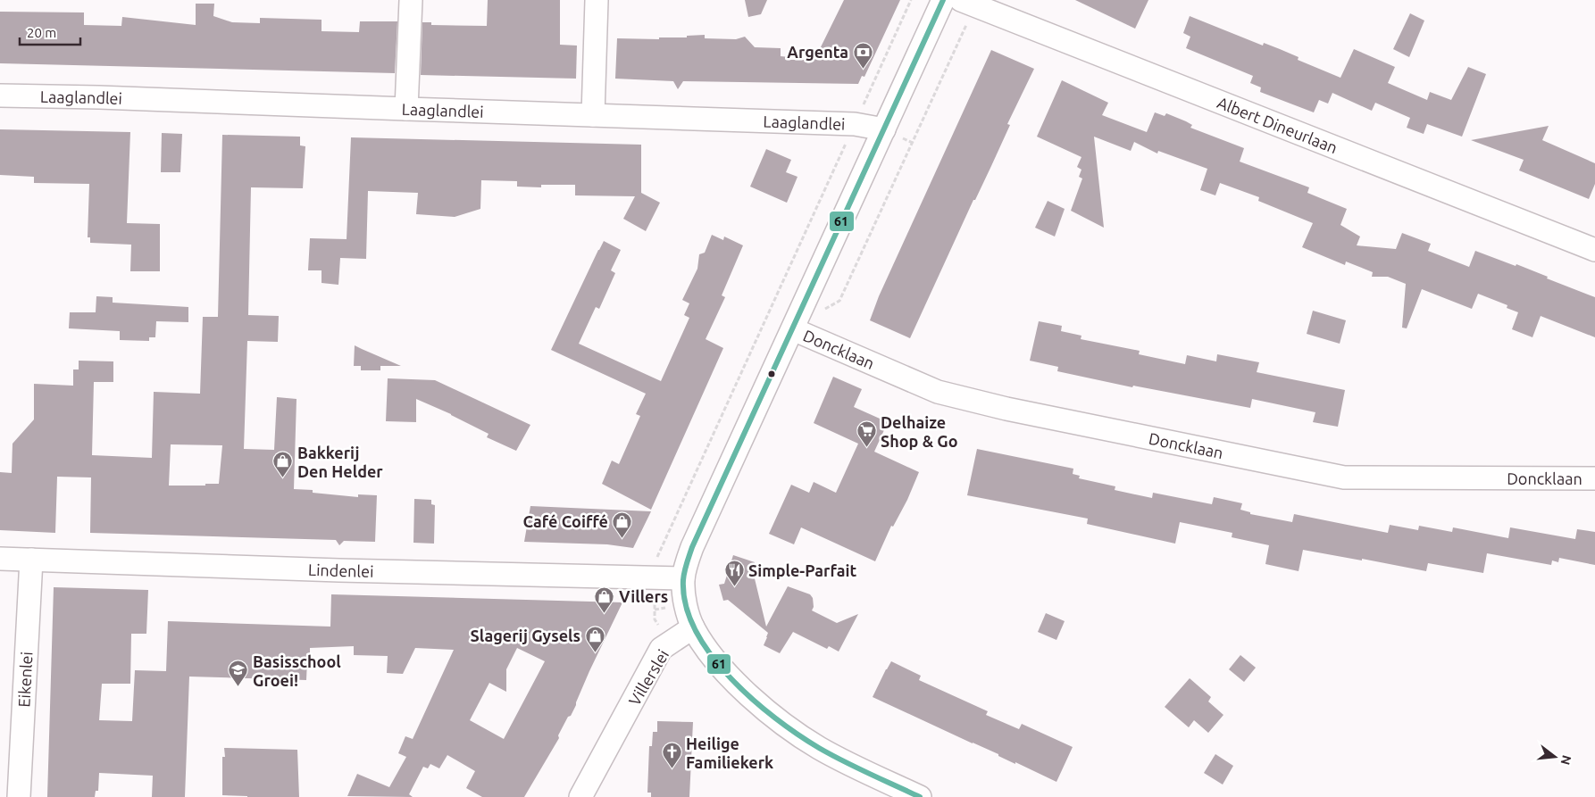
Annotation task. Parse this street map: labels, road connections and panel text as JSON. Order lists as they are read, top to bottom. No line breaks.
{"streets":{"street":["Laaglandlei","Albert Dineurlaan","Doncklaan","Lindenlei","Villerslei","Eikenlei"]},"crossings":[["Lindenlei","Eikenlei"]],"places":{"bank":["Argenta"],"supermarket":["Delhaize Shop & Go"],"shop":["Bakkerij Den Helder","Café Coiffé","Villers","Slagerij Gysels"],"restaurant":["Simple-Parfait"],"school or university":["Basisschool Groei!"],"church":["Heilige Familiekerk"]},"lines":["transit line 61"],"scale_bar":"20 m","north":"right"}
